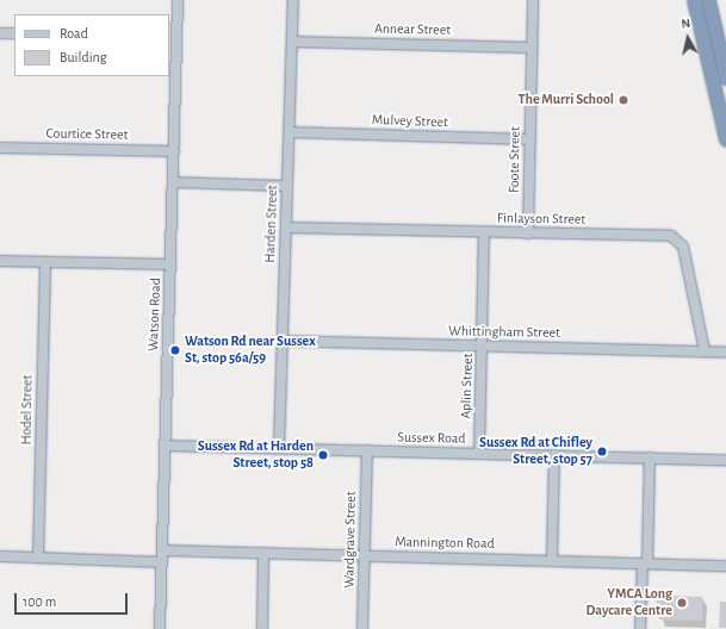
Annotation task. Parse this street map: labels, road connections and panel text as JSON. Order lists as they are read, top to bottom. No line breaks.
{"streets":{"street":["Annear Street","Mulvey Street","Courtice Street","Foote Street","Finlayson Street","Harden Street","Watson Road","Whittingham Street","Aplin Street","Hodel Street","Sussex Road","Wardgrave Street","Mannington Road"]},"crossings":[["Annear Street","Foote Street"],["Annear Street","Harden Street"],["Mulvey Street","Foote Street"],["Mulvey Street","Harden Street"],["Courtice Street","Watson Road"],["Foote Street","Finlayson Street"],["Finlayson Street","Harden Street"],["Finlayson Street","Whittingham Street"],["Finlayson Street","Aplin Street"],["Harden Street","Whittingham Street"],["Harden Street","Sussex Road"],["Watson Road","Sussex Road"],["Watson Road","Mannington Road"],["Whittingham Street","Aplin Street"],["Aplin Street","Sussex Road"],["Sussex Road","Wardgrave Street"],["Wardgrave Street","Mannington Road"]],"places":["The Murri School","Watson Rd near Sussex St, stop 56a/59","Sussex Rd at Chifley Street, stop 57","Sussex Rd at Harden Street, stop 58","YMCA Long Daycare Centre"],"legend":["Road","Building"],"scale_bar":"100 m","north":"top"}
